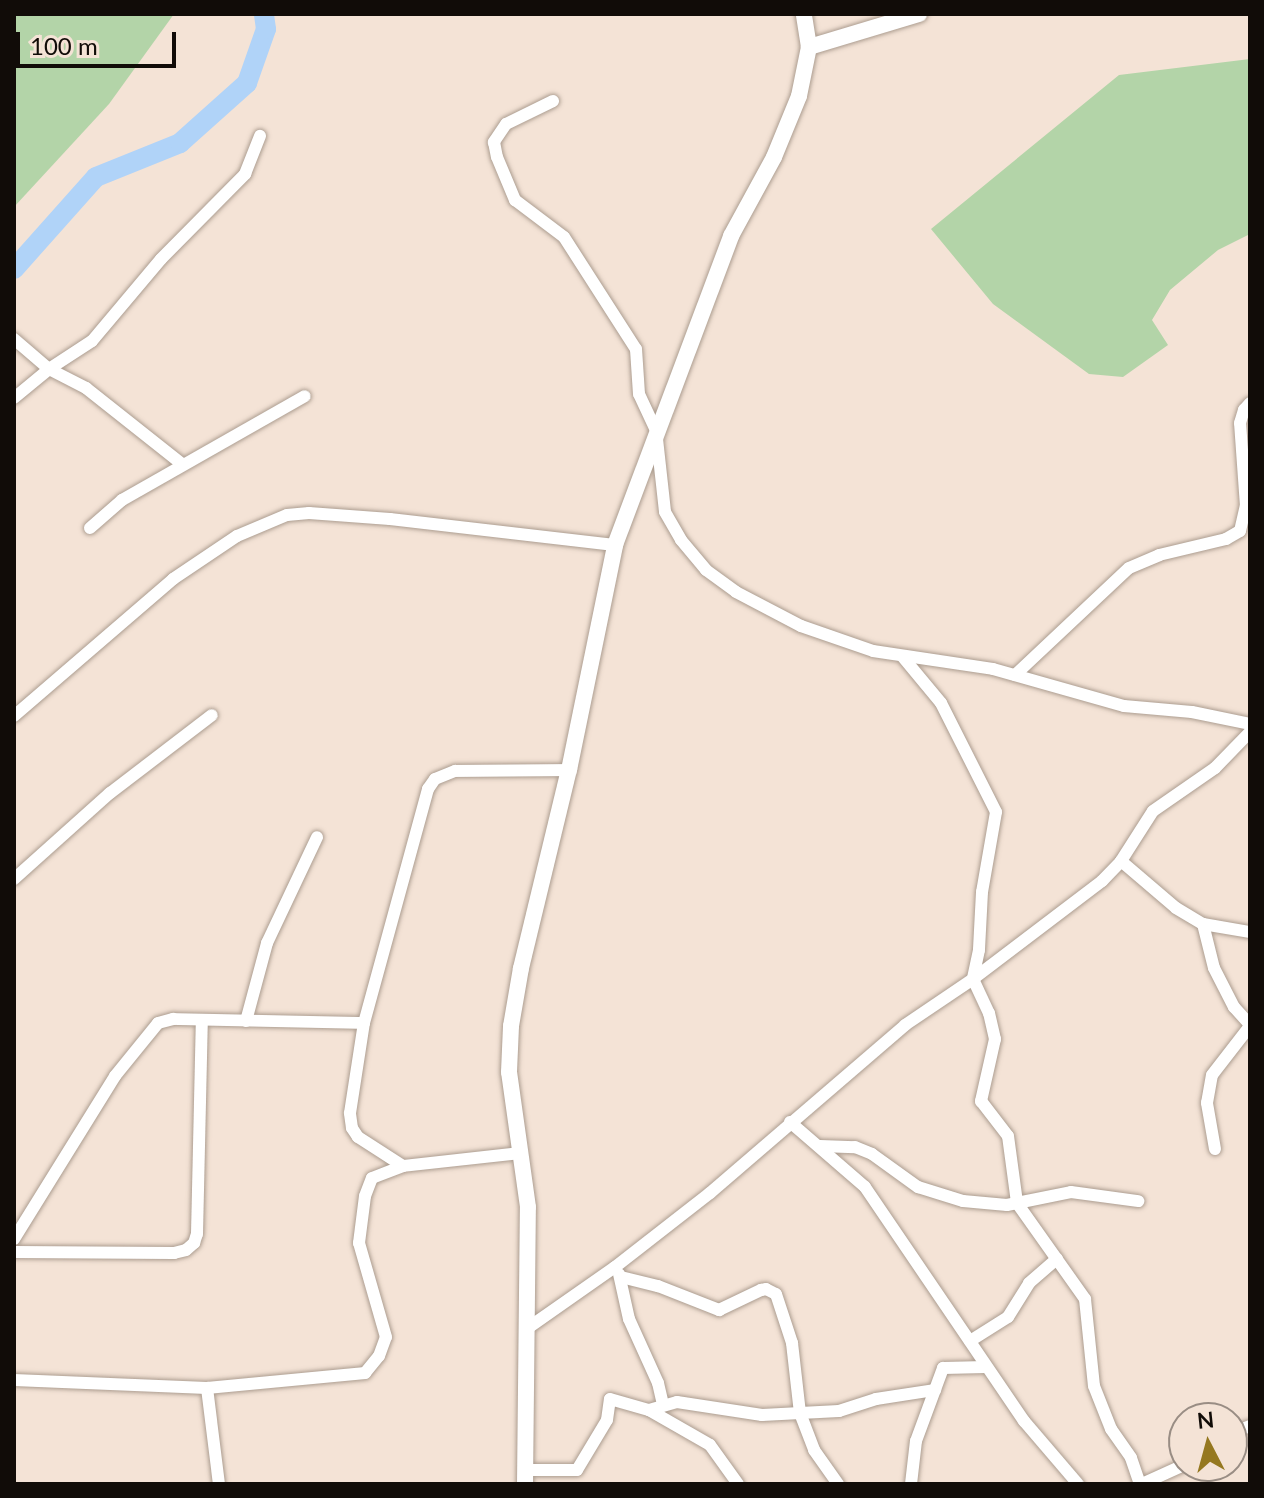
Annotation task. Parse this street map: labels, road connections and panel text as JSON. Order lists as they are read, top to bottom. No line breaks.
{"scale_bar":"100 m","north":"top"}
